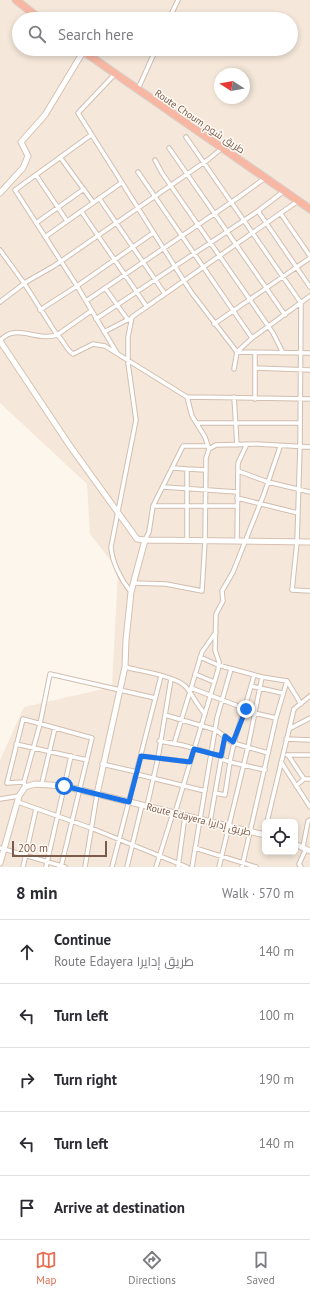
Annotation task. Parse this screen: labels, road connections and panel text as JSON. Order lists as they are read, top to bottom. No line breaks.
{"streets":{"highway":["Route Choum طريق شوم"],"street":["Route Edayera طريق إدايرا"]},"scale_bar":"200 m","north":"left","page":{"search":"Search here","scale":"200 m","heading":["8 min","Walk · 570 m"],"list":[["Continue","Route Edayera طريق إدايرا","140 m"],["Turn left","100 m"],["Turn right","190 m"],["Turn left","140 m"],"Arrive at destination"],"nav":["Map","Directions","Saved"]}}
